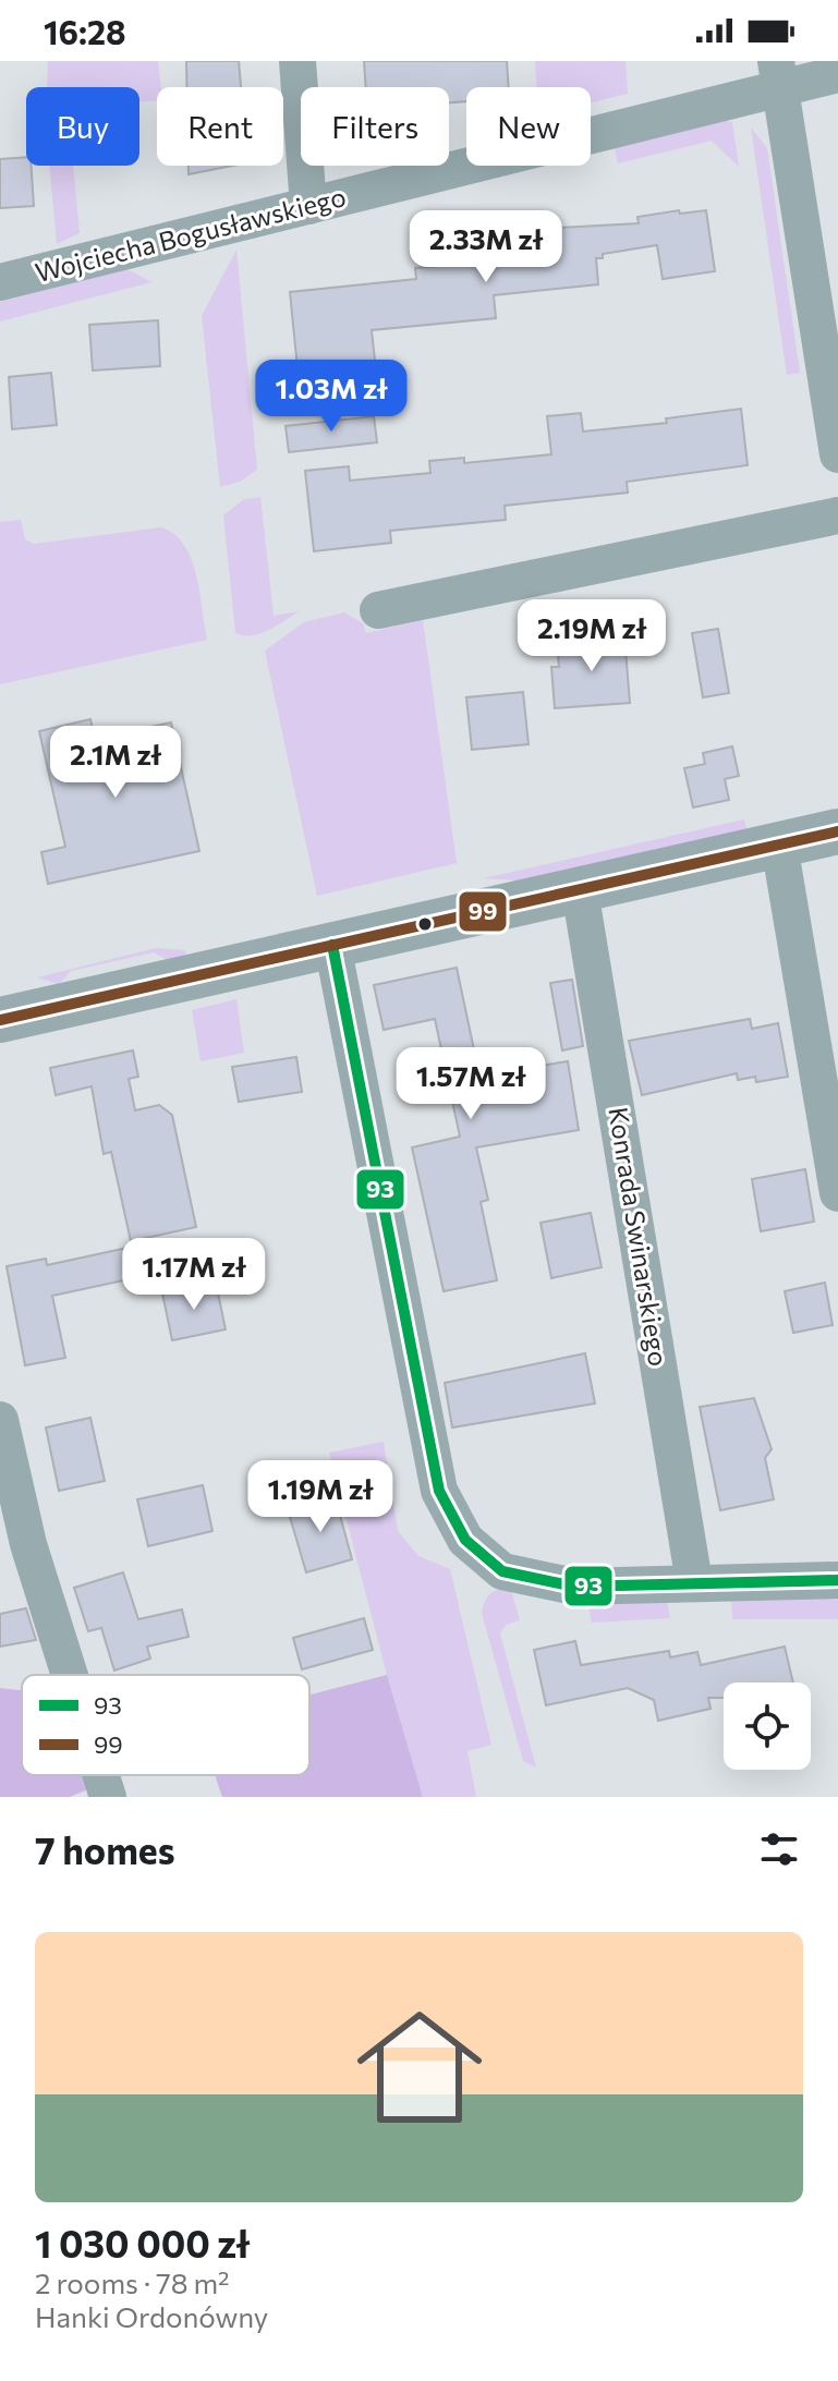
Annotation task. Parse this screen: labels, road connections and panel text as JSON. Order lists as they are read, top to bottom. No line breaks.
{"streets":{"street":["Wojciecha Bogusławskiego","Konrada Swinarskiego"]},"lines":["transit line 99","transit line 93"],"legend":["93","99"],"page":{"status":"16:28","chip":["Buy","Rent","Filters","New"],"price":["2.33M zł","1.03M zł","2.19M zł","2.1M zł","1.57M zł","1.17M zł","1.19M zł"],"heading":"7 homes","list":[{"name":"1 030 000 zł","note":"2 rooms · 78 m² · Hanki Ordonówny"}]}}
